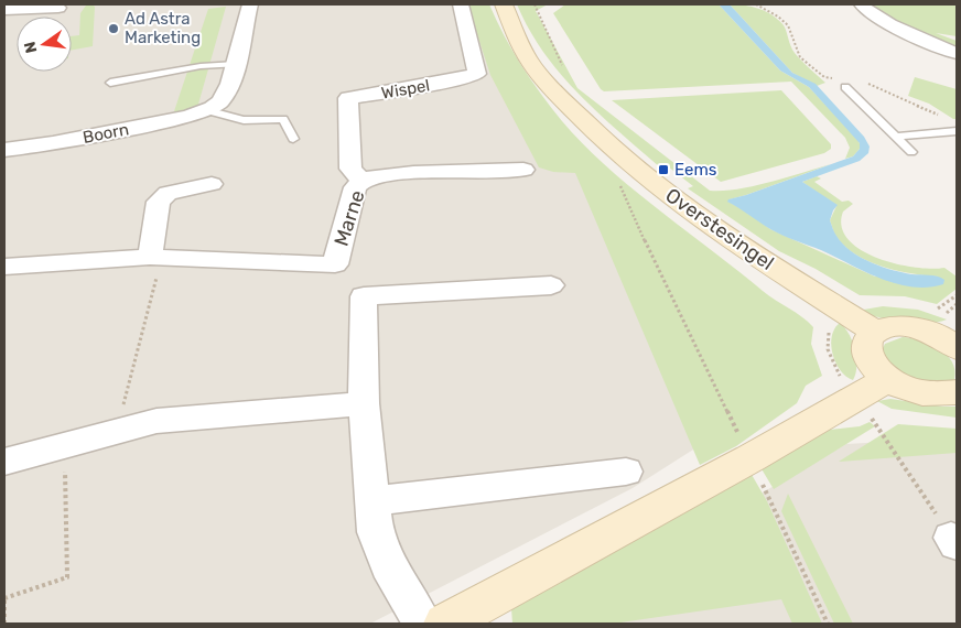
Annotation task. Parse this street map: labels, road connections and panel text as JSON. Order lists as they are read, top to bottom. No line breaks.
{"streets":{"street":["Wispel","Boorn","Marne","Overstesingel"]},"crossings":[["Wispel","Marne"]],"places":{"other":["Ad Astra Marketing"],"transit":["Eems"]},"north":"left"}
